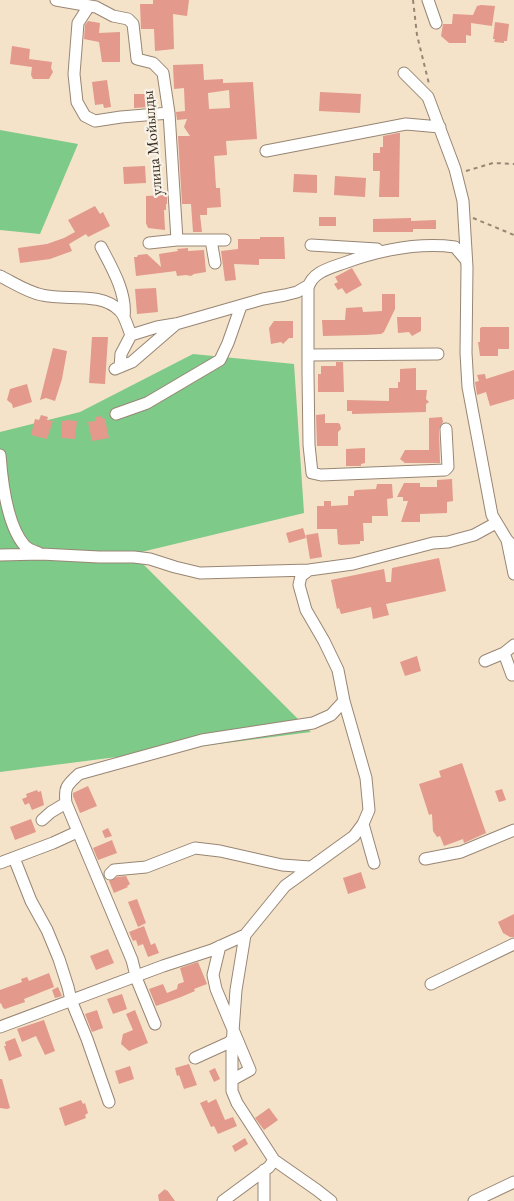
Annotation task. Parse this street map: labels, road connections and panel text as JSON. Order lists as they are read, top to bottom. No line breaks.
{"streets":{"street":["улица Мойылды"]}}
